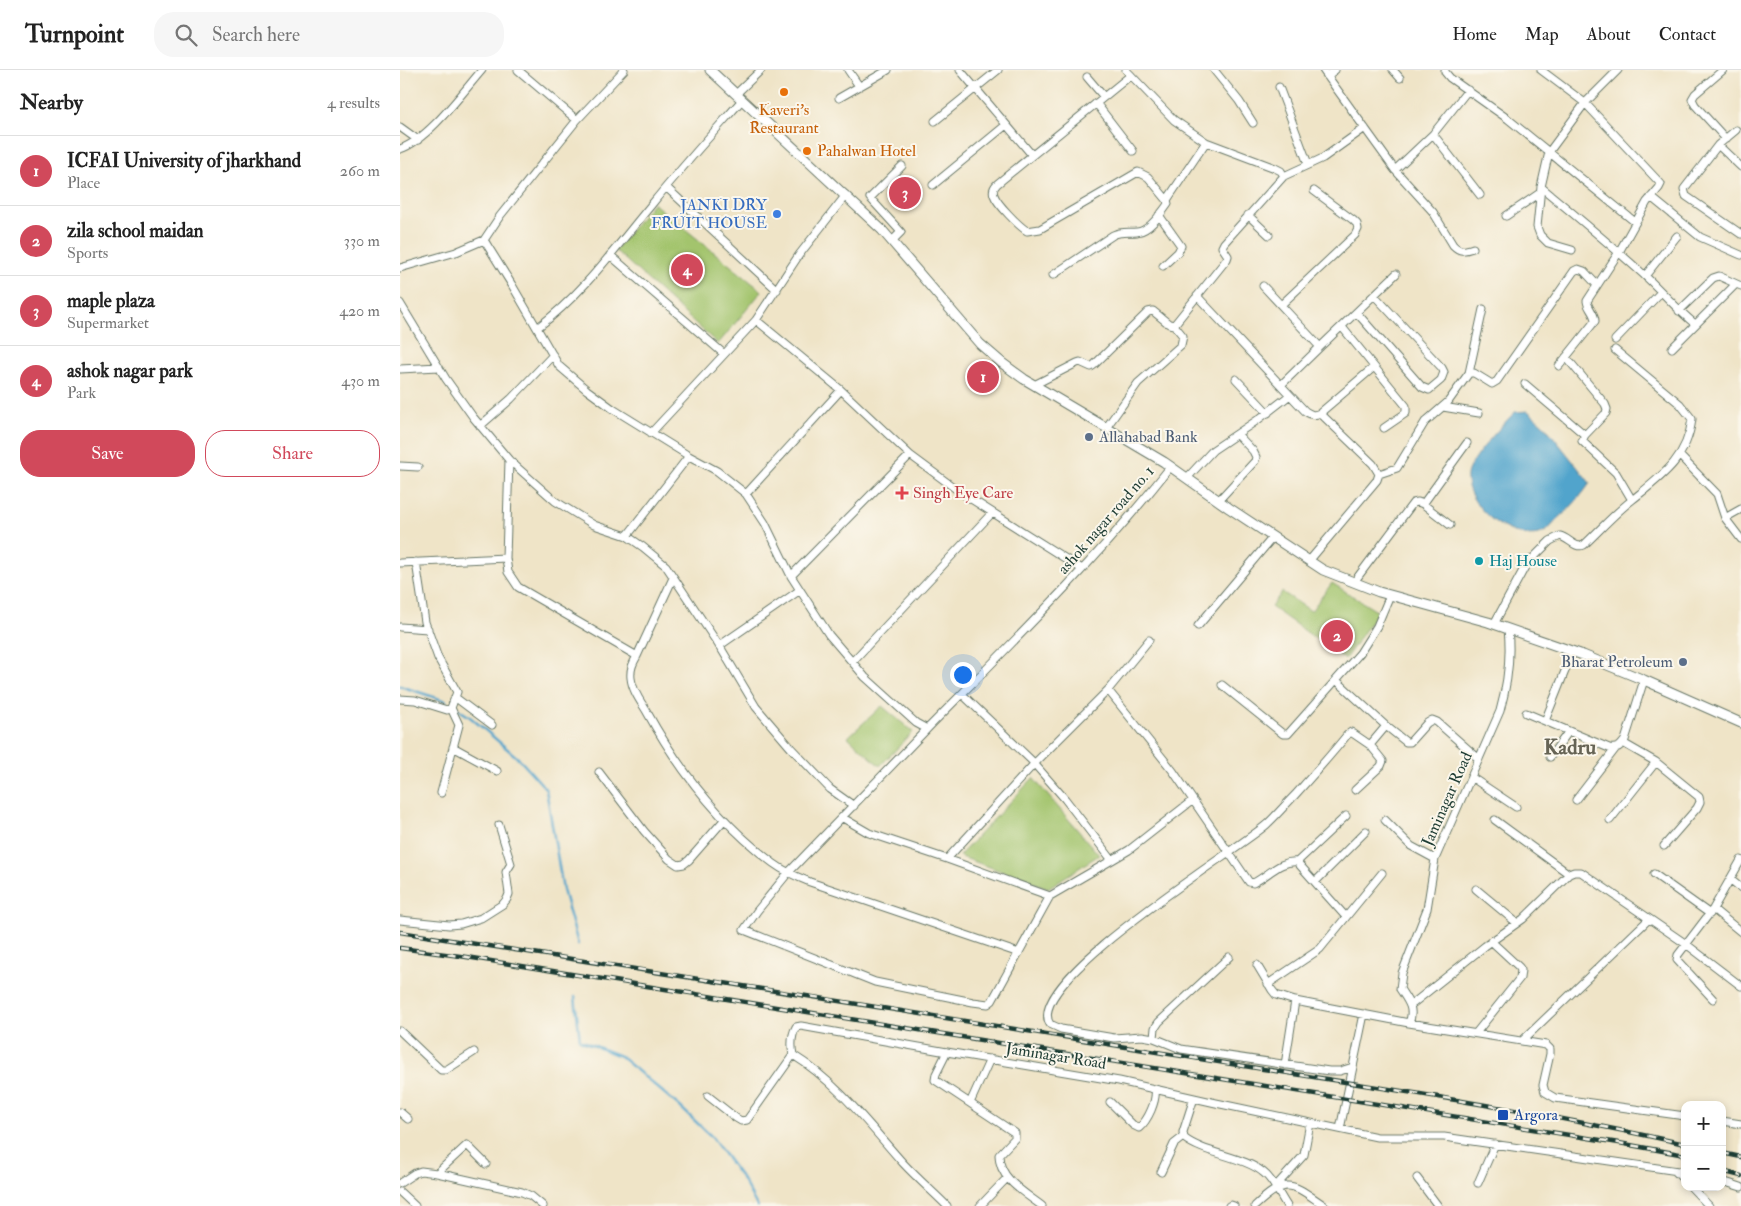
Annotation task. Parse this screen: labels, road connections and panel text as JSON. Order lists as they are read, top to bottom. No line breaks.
{"streets":{"street":["ashok nagar road no. 1","Jaminagar Road"]},"districts":["Kadru"],"places":{"other":["Kaveri's Restaurant","Pahalwan Hotel","JANKI DRY FRUIT HOUSE","Allahabad Bank","Haj House","Bharat Petroleum"],"health":["Singh Eye Care"],"transit":["Argora"]},"page":{"header":"Turnpoint","search":"Search here","nav":["Home","Map","About","Contact"],"heading":["Nearby","4 results"],"list":[{"mark":"1","name":"ICFAI University of jharkhand","note":"Place","value":"260 m"},{"mark":"2","name":"zila school maidan","note":"Sports","value":"330 m"},{"mark":"3","name":"maple plaza","note":"Supermarket","value":"420 m"},{"mark":"4","name":"ashok nagar park","note":"Park","value":"430 m"}],"pins":["3","4","1","2"],"buttons":["Save","Share"],"map_buttons":["+","−"]}}
